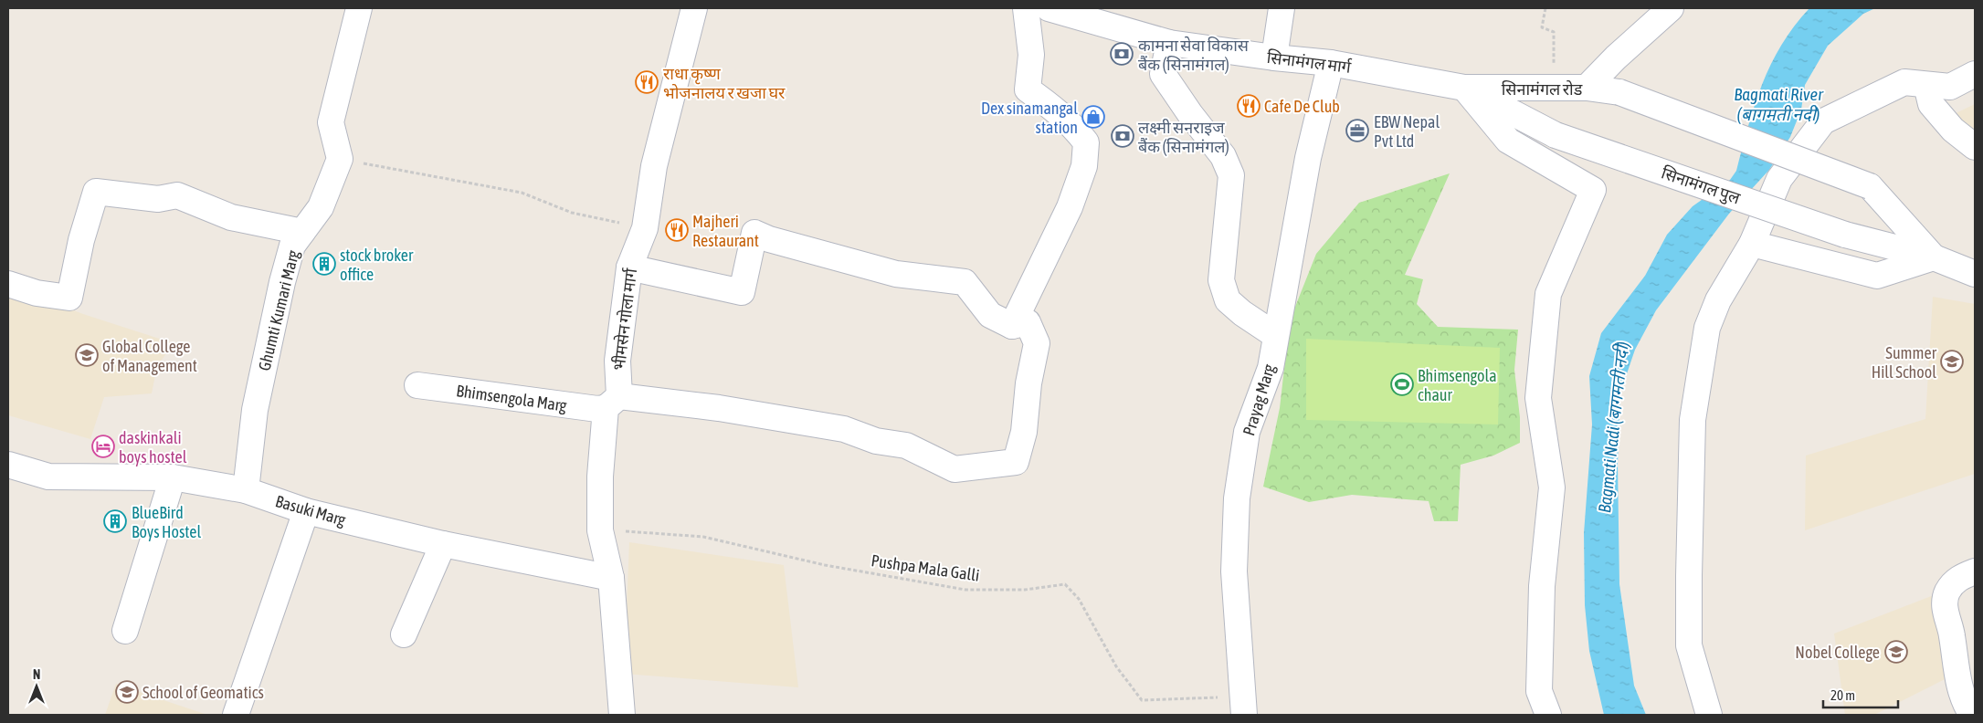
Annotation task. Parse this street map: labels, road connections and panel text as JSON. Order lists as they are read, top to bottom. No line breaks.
{"streets":{"street":["सिनामंगल मार्ग","सिनामंगल रोड","सिनामंगल पुल","Ghumti Kumari Marg","भीमसेन गोला मार्ग","Bhimsengola Marg","Prayag Marg","Basuki Marg"],"path":["Pushpa Mala Galli"]},"crossings":[["सिनामंगल मार्ग","सिनामंगल रोड"],["सिनामंगल मार्ग","सिनामंगल पुल"],["सिनामंगल मार्ग","Prayag Marg"],["सिनामंगल रोड","सिनामंगल पुल"],["Ghumti Kumari Marg","Basuki Marg"],["भीमसेन गोला मार्ग","Bhimsengola Marg"],["भीमसेन गोला मार्ग","Basuki Marg"],["भीमसेन गोला मार्ग","Pushpa Mala Galli"],["Prayag Marg","Pushpa Mala Galli"]],"water":["Bagmati River (बागमती नदी)","Bagmati Nadi (बागमती नदी)"],"places":{"bank":["कामना सेवा विकास बैंक (सिनामंगल)","लक्ष्मी सनराइज बैंक (सिनामंगल)"],"restaurant":["राधा कृष्ण भोजनालय र खजा घर","Cafe De Club","Majheri Restaurant"],"shop":["Dex sinamangal station"],"office":["EBW Nepal Pvt Ltd"],"building":["stock broker office","BlueBird Boys Hostel"],"school or university":["Global College of Management","Summer Hill School","Nobel College","School of Geomatics"],"sports":["Bhimsengola chaur"],"hotel":["daskinkali boys hostel"]},"scale_bar":"20 m","north":"top"}
